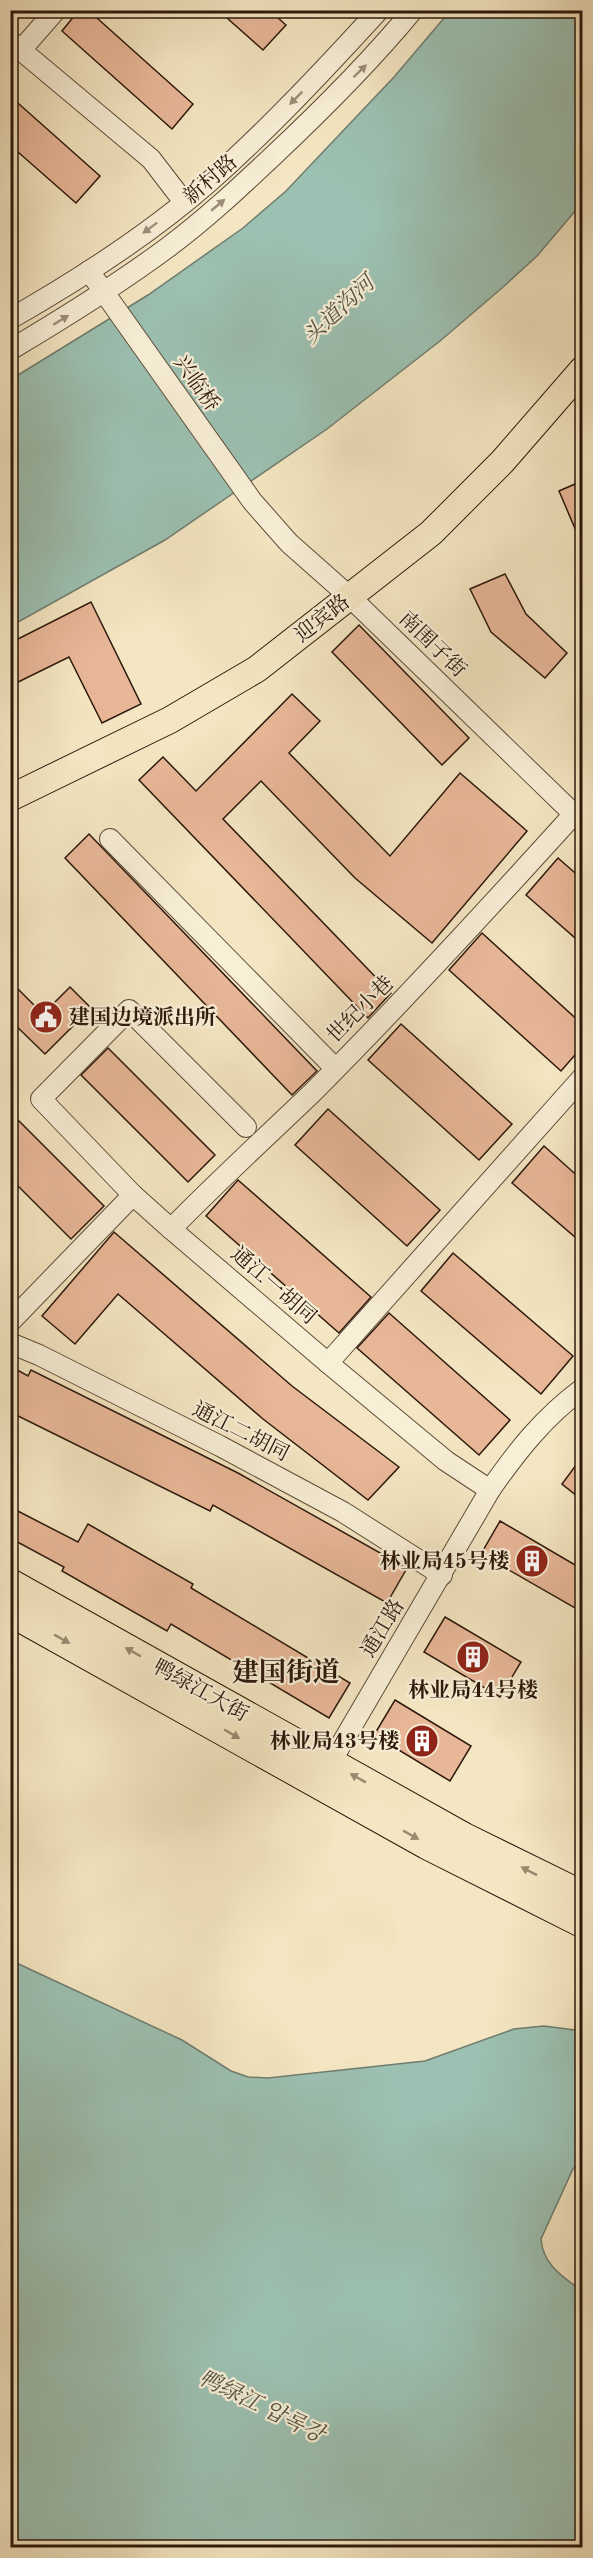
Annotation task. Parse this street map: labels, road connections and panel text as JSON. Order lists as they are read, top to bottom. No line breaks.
{"streets":{"highway":["鸭绿江大街"],"main road":["迎宾路"],"street":["新村路","兴临桥","南围子街","世纪小巷","通江一胡同","通江二胡同","通江路"]},"crossings":[["新村路","兴临桥"],["兴临桥","南围子街"],["迎宾路","南围子街"],["南围子街","世纪小巷"],["世纪小巷","通江一胡同"],["通江一胡同","通江路"],["通江二胡同","通江路"],["通江路","鸭绿江大街"]],"districts":["建国街道"],"water":["头道沟河","鸭绿江 압록강"],"places":{"public building":["建国边境派出所"],"building":["林业局45号楼","林业局44号楼","林业局43号楼"]}}
